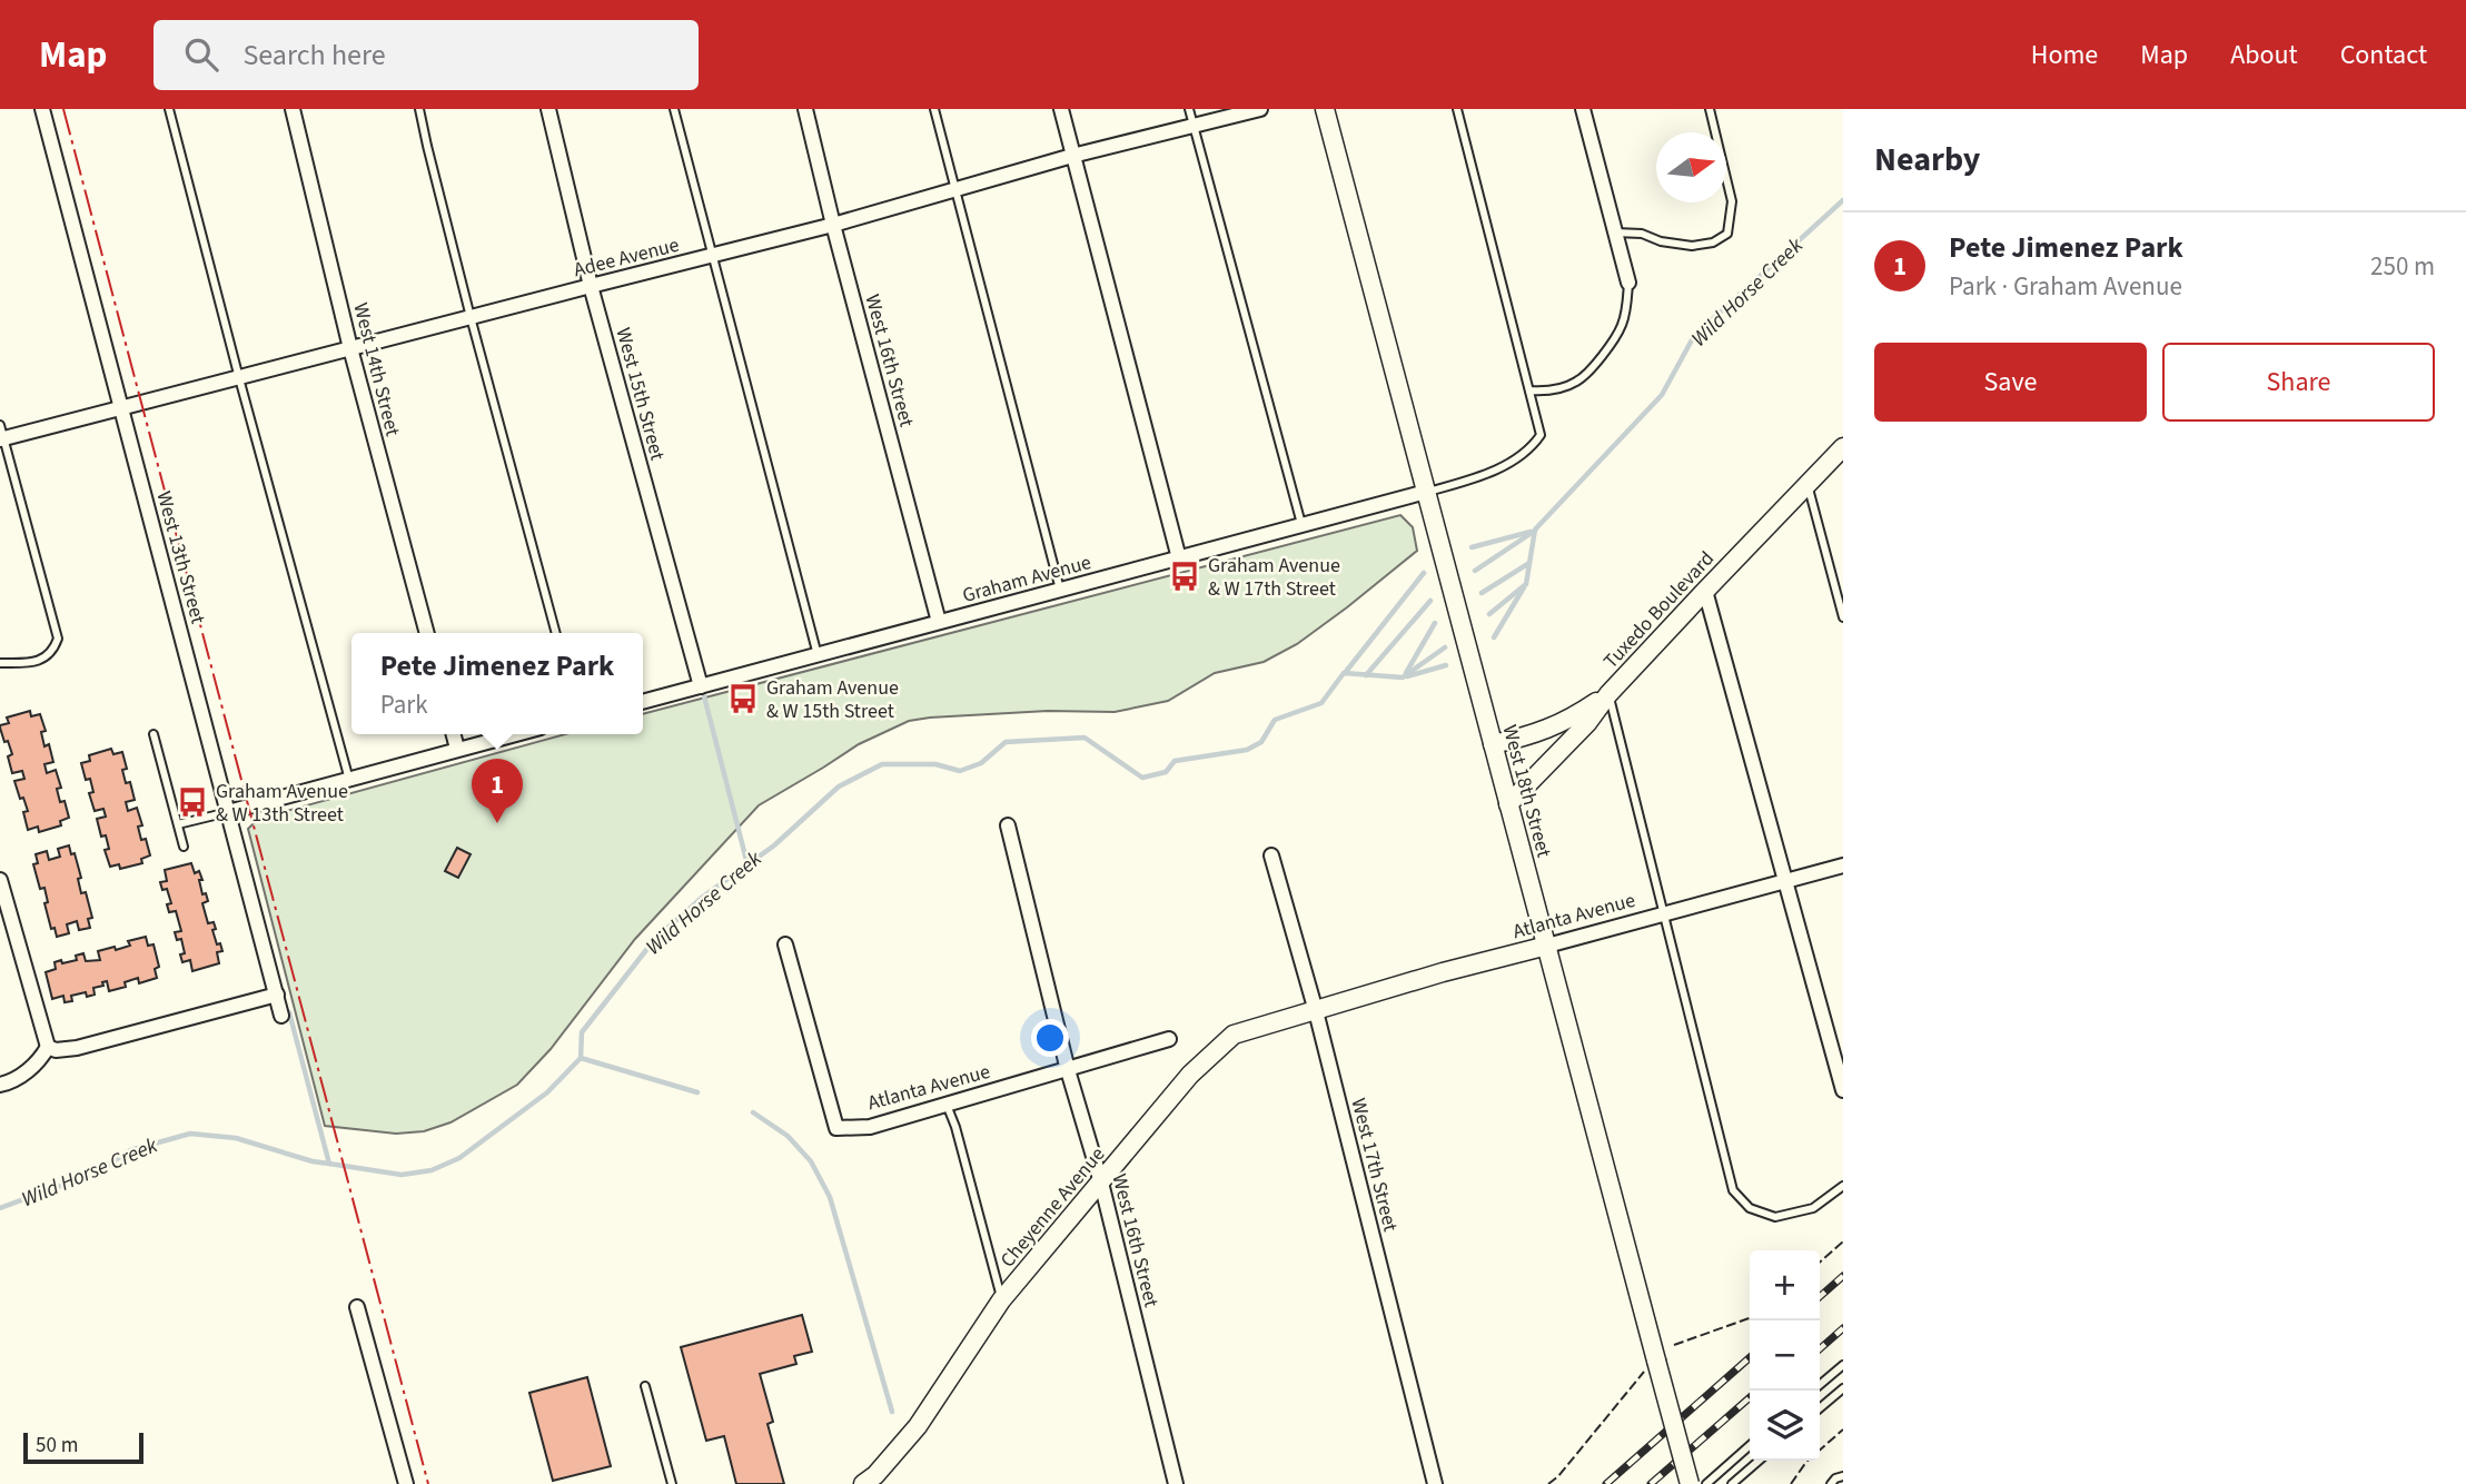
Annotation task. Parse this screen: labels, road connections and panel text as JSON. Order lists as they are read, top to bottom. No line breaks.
{"streets":{"street":["Adee Avenue","West 16th Street","West 14th Street","West 15th Street","West 13th Street","Graham Avenue","Tuxedo Boulevard","West 18th Street","Atlanta Avenue","West 17th Street","Cheyenne Avenue"]},"crossings":[["Adee Avenue","West 16th Street"],["Adee Avenue","West 14th Street"],["Adee Avenue","West 15th Street"],["Adee Avenue","West 13th Street"],["West 16th Street","Graham Avenue"],["West 16th Street","Atlanta Avenue"],["West 16th Street","Cheyenne Avenue"],["West 15th Street","Graham Avenue"],["Graham Avenue","West 18th Street"],["Tuxedo Boulevard","West 18th Street"],["West 18th Street","Atlanta Avenue"],["Atlanta Avenue","West 17th Street"],["Atlanta Avenue","Cheyenne Avenue"],["West 17th Street","Cheyenne Avenue"]],"water":["Wild Horse Creek"],"places":{"bus stop":["Graham Avenue & W 17th Street","Graham Avenue & W 15th Street","Graham Avenue & W 13th Street"]},"scale_bar":"50 m","north":"right","page":{"header":"Map","search":"Search here","nav":["Home","Map","About","Contact"],"heading":"Nearby","list":[{"mark":"1","name":"Pete Jimenez Park","note":"Park · Graham Avenue","value":"250 m"}],"buttons":["Save","Share"],"popup":["Pete Jimenez Park","Park"],"pins":"1","map_buttons":["+","−"],"scale":"50 m"}}
